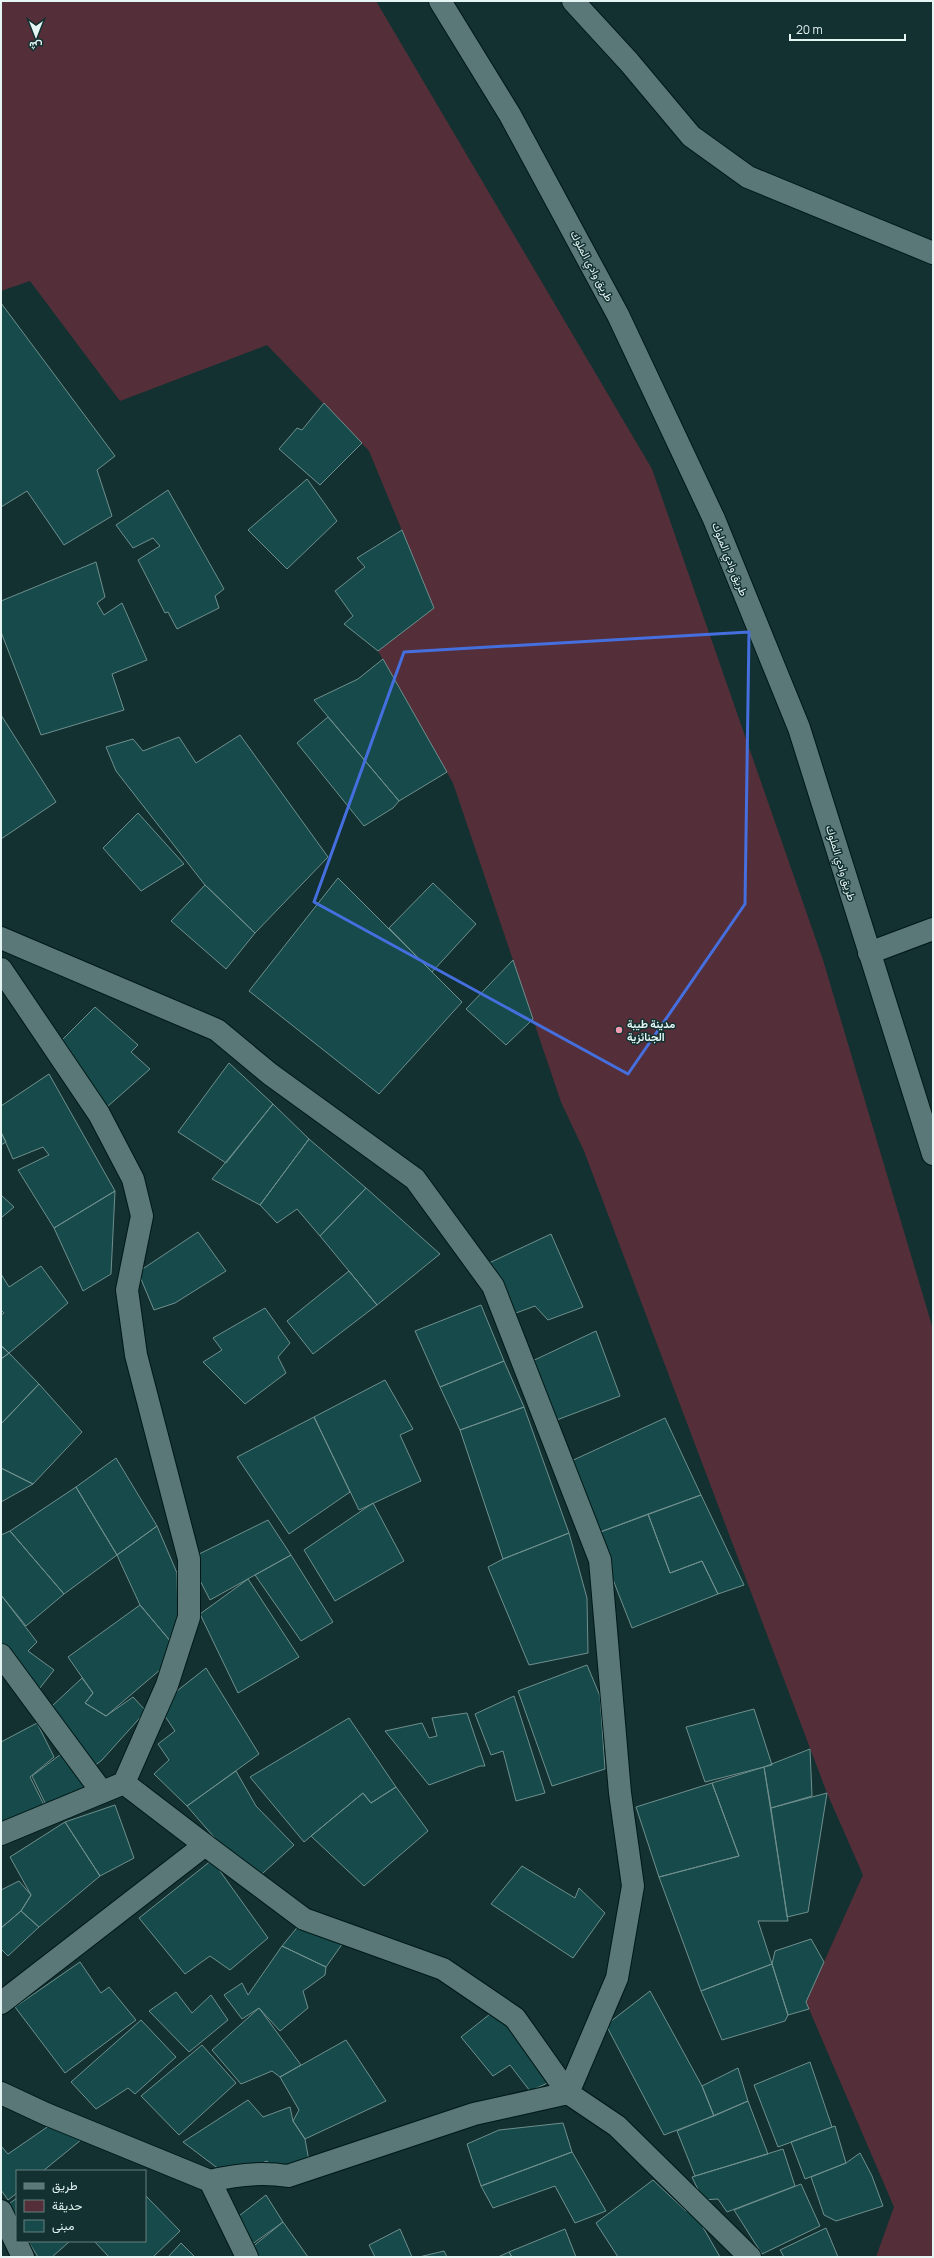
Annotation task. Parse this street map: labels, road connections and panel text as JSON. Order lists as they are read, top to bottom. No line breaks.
{"streets":{"street":["طريق وادي الملوك"]},"places":["مدينة طيبة الجنائزية"],"legend":["طريق","حديقة","مبنى"],"scale_bar":"20 m","north":"bottom"}
